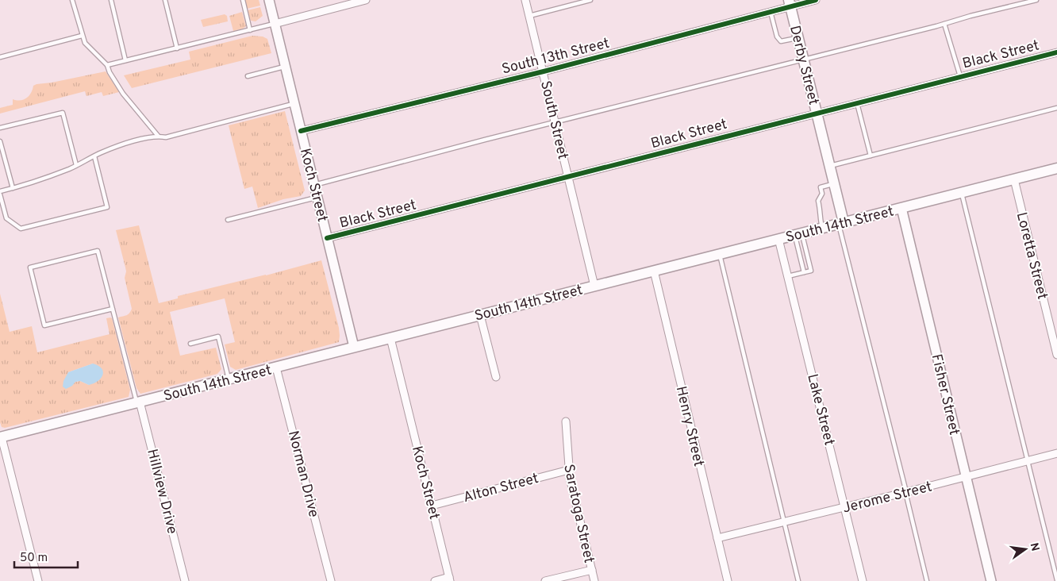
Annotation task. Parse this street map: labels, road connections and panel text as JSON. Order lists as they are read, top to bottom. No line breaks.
{"streets":{"main road":["Derby Street","South 14th Street"],"street":["Black Street","South 13th Street","South Street","Koch Street","Loretta Street","Fisher Street","Lake Street","Henry Street","Norman Drive","Alton Street","Hillview Drive","Jerome Street","Saratoga Street"]},"crossings":[["Black Street","Derby Street"],["Black Street","South Street"],["Black Street","Koch Street"],["South 13th Street","Derby Street"],["South 13th Street","South Street"],["South 13th Street","Koch Street"],["Derby Street","South 14th Street"],["South Street","South 14th Street"],["Koch Street","South 14th Street"],["Koch Street","Alton Street"],["South 14th Street","Loretta Street"],["South 14th Street","Fisher Street"],["South 14th Street","Lake Street"],["South 14th Street","Henry Street"],["South 14th Street","Norman Drive"],["South 14th Street","Hillview Drive"],["Fisher Street","Jerome Street"],["Lake Street","Jerome Street"],["Henry Street","Jerome Street"],["Alton Street","Saratoga Street"]],"scale_bar":"50 m","north":"right"}
